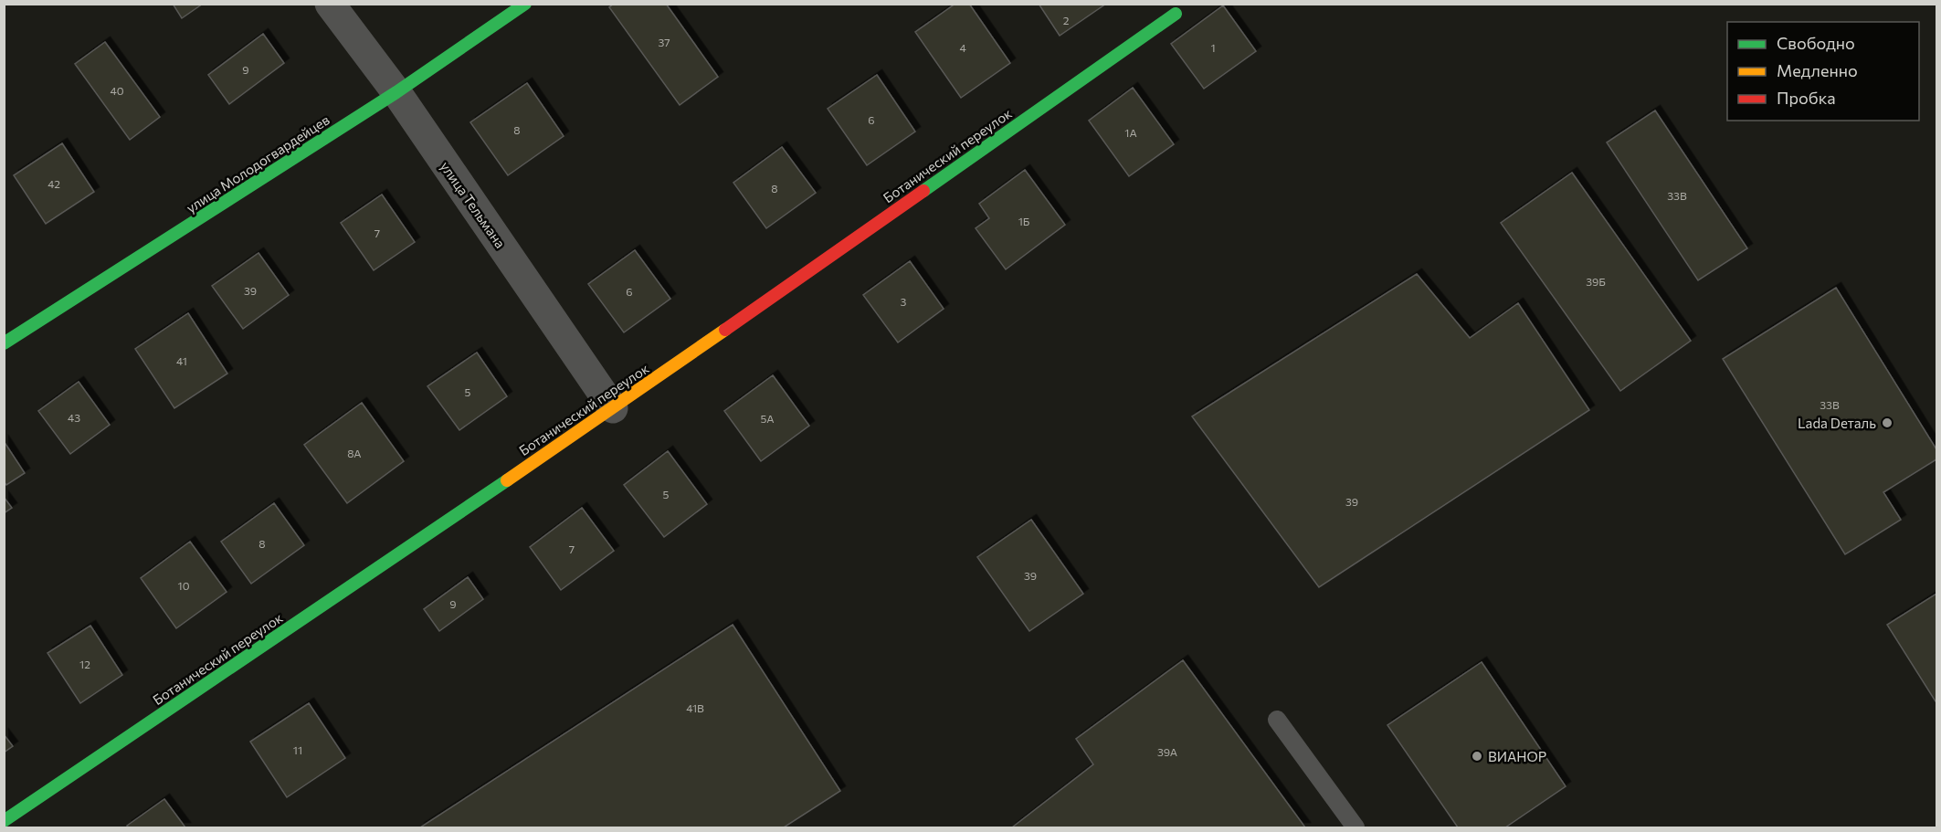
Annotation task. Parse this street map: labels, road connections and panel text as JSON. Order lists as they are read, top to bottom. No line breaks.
{"streets":{"street":["Ботанический переулок","улица Молодогвардейцев","улица Тельмана"]},"crossings":[["Ботанический переулок","улица Тельмана"],["улица Молодогвардейцев","улица Тельмана"]],"places":["Lada Dеталь","ВИАНОР"],"house_numbers":["2","37","4","1","9","40","6","8","1А","42","8","33В","1Б","7","39Б","39","6","3","41","5","33В","43","5А","8А","5","39","8","7","39","10","9","12","41В","11","39А"],"legend":["Свободно","Медленно","Пробка"]}
